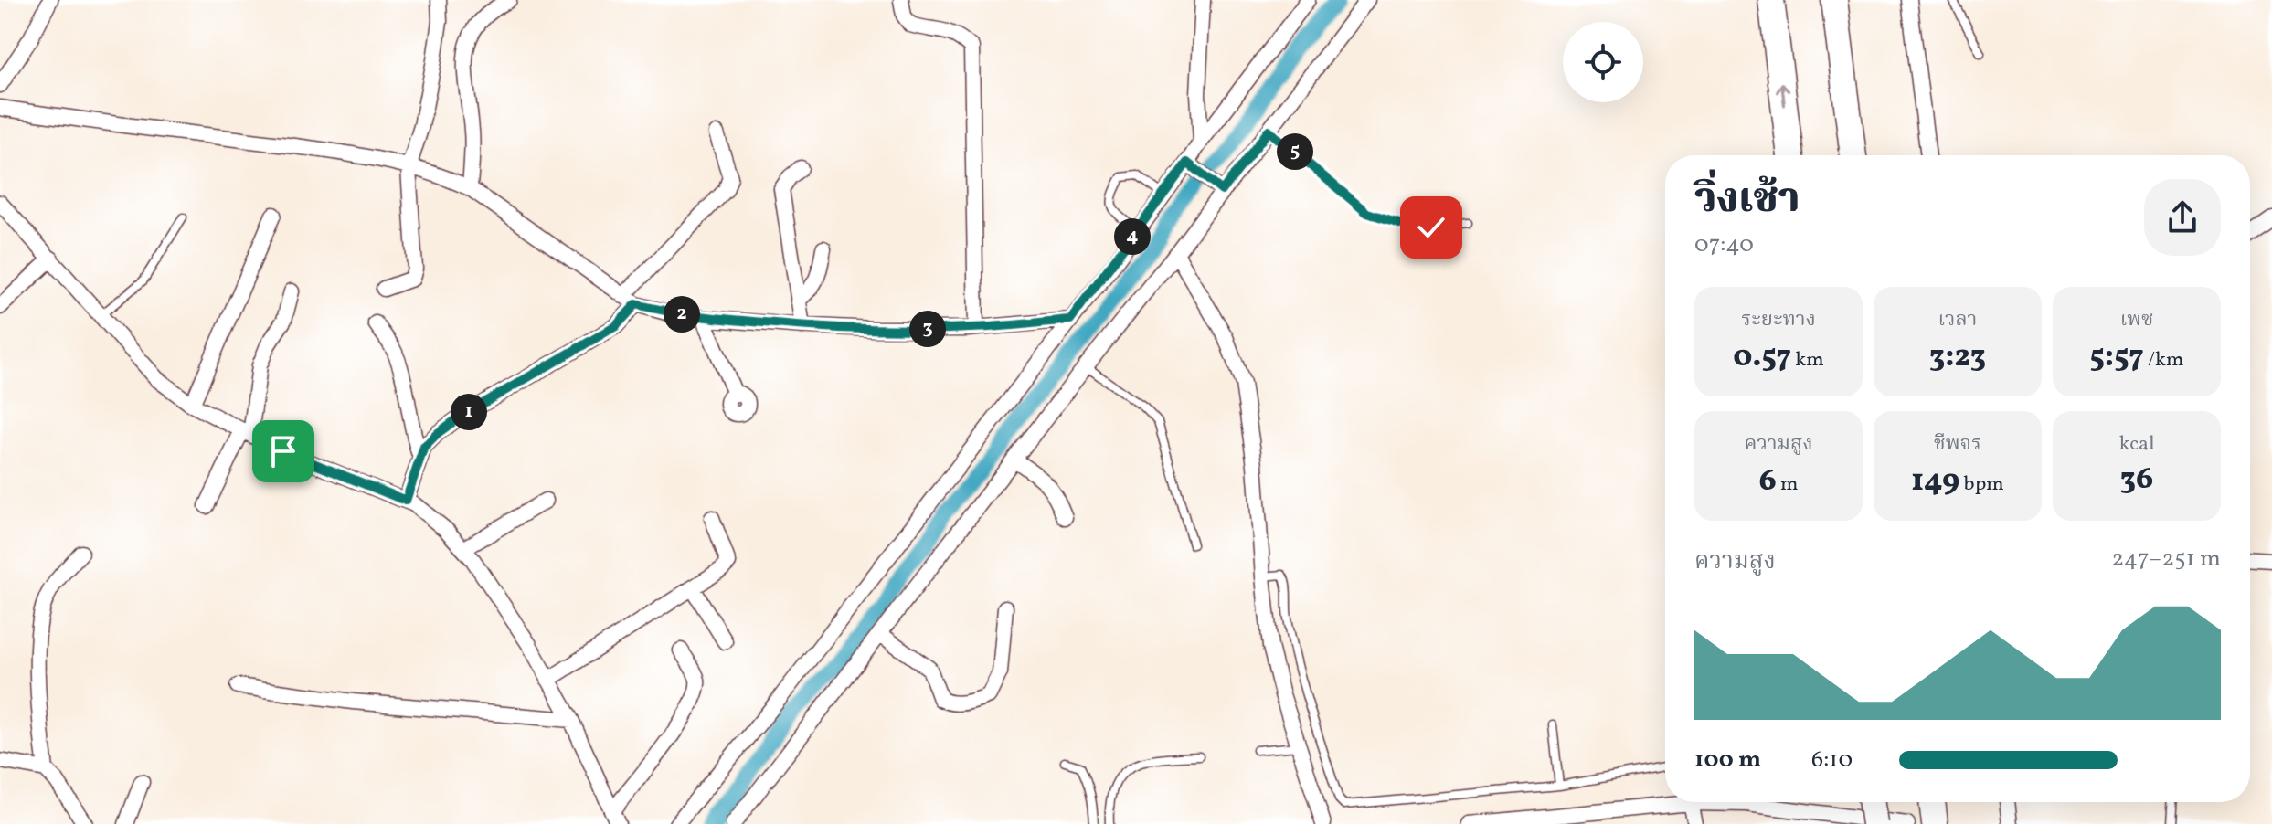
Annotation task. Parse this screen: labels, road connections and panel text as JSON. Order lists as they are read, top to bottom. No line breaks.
{"page":{"pins":["5","4","2","3","1"],"heading":["วิ่งเช้า","07:40"],"stats":[["ระยะทาง","0.57 km"],["เวลา","3:23"],["เพซ","5:57 /km"],["ความสูง","6 m"],["ชีพจร","149 bpm"],["kcal","36"]],"chart":["ความสูง","247–251 m"],"list":[{"name":"100 m","note":"6:10"}]}}
